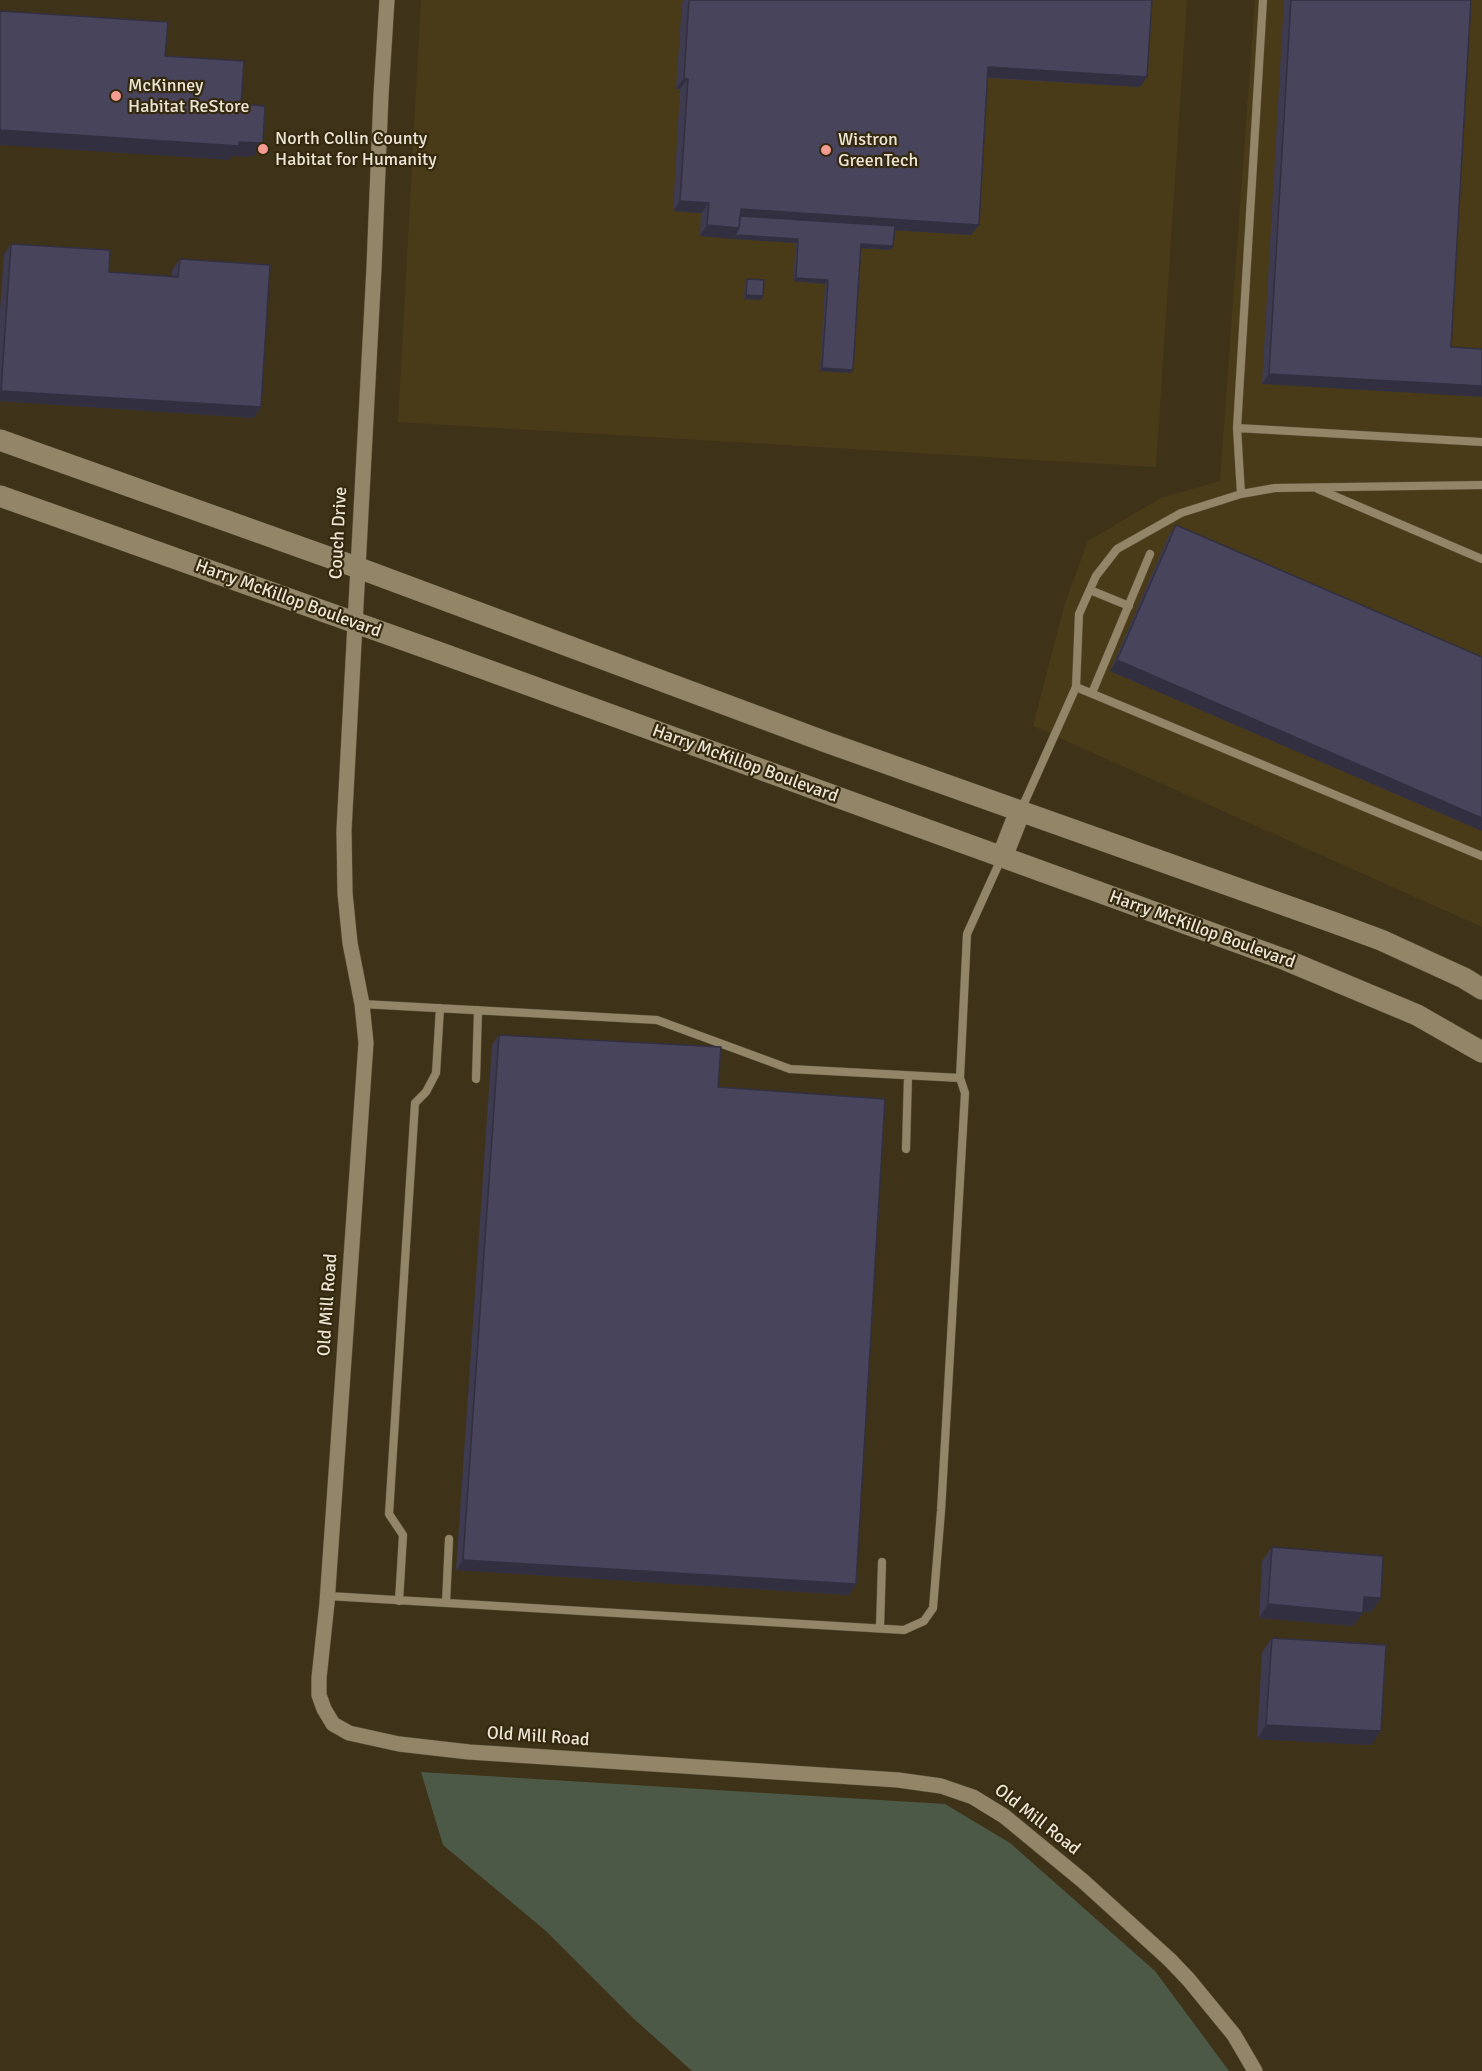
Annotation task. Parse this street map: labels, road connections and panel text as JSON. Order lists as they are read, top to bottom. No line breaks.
{"streets":{"main road":["Harry McKillop Boulevard"],"street":["Couch Drive","Old Mill Road"]},"crossings":[["Couch Drive","Harry McKillop Boulevard"],["Couch Drive","Old Mill Road"]],"places":["McKinney Habitat ReStore","North Collin County Habitat for Humanity","Wistron GreenTech"]}
